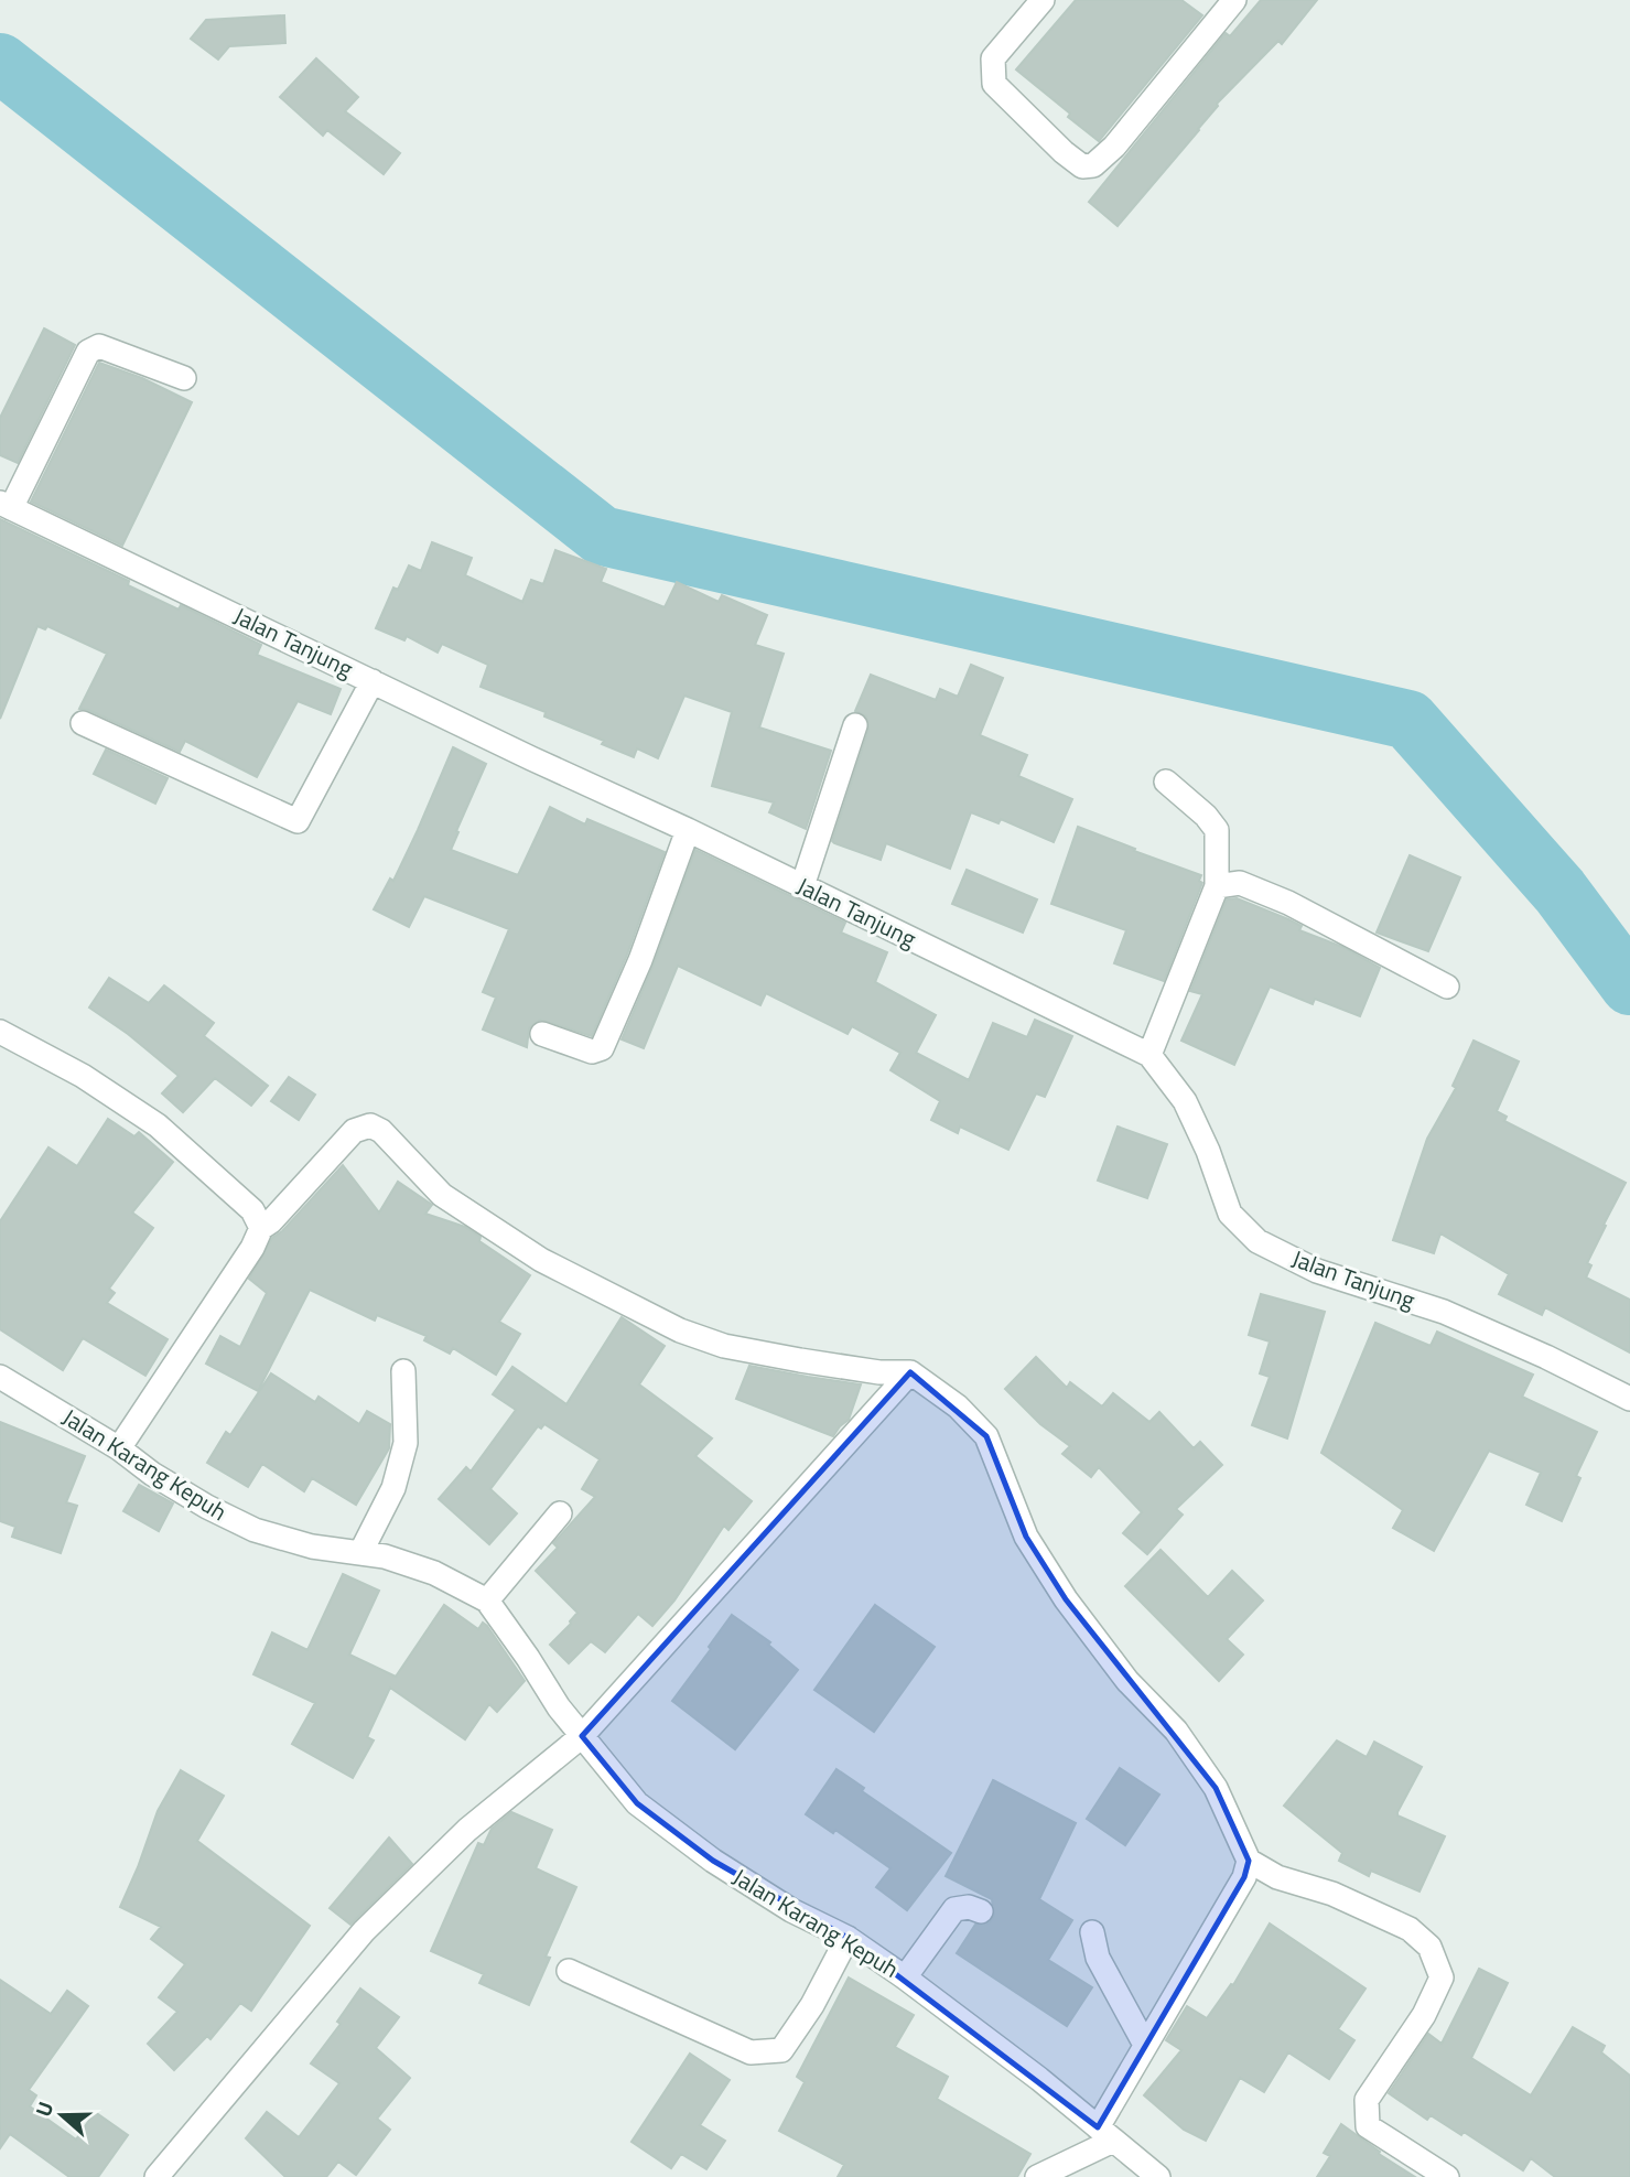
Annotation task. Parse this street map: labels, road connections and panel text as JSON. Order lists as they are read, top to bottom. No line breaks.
{"streets":{"street":["Jalan Tanjung","Jalan Karang Kepuh"]},"north":"left"}
